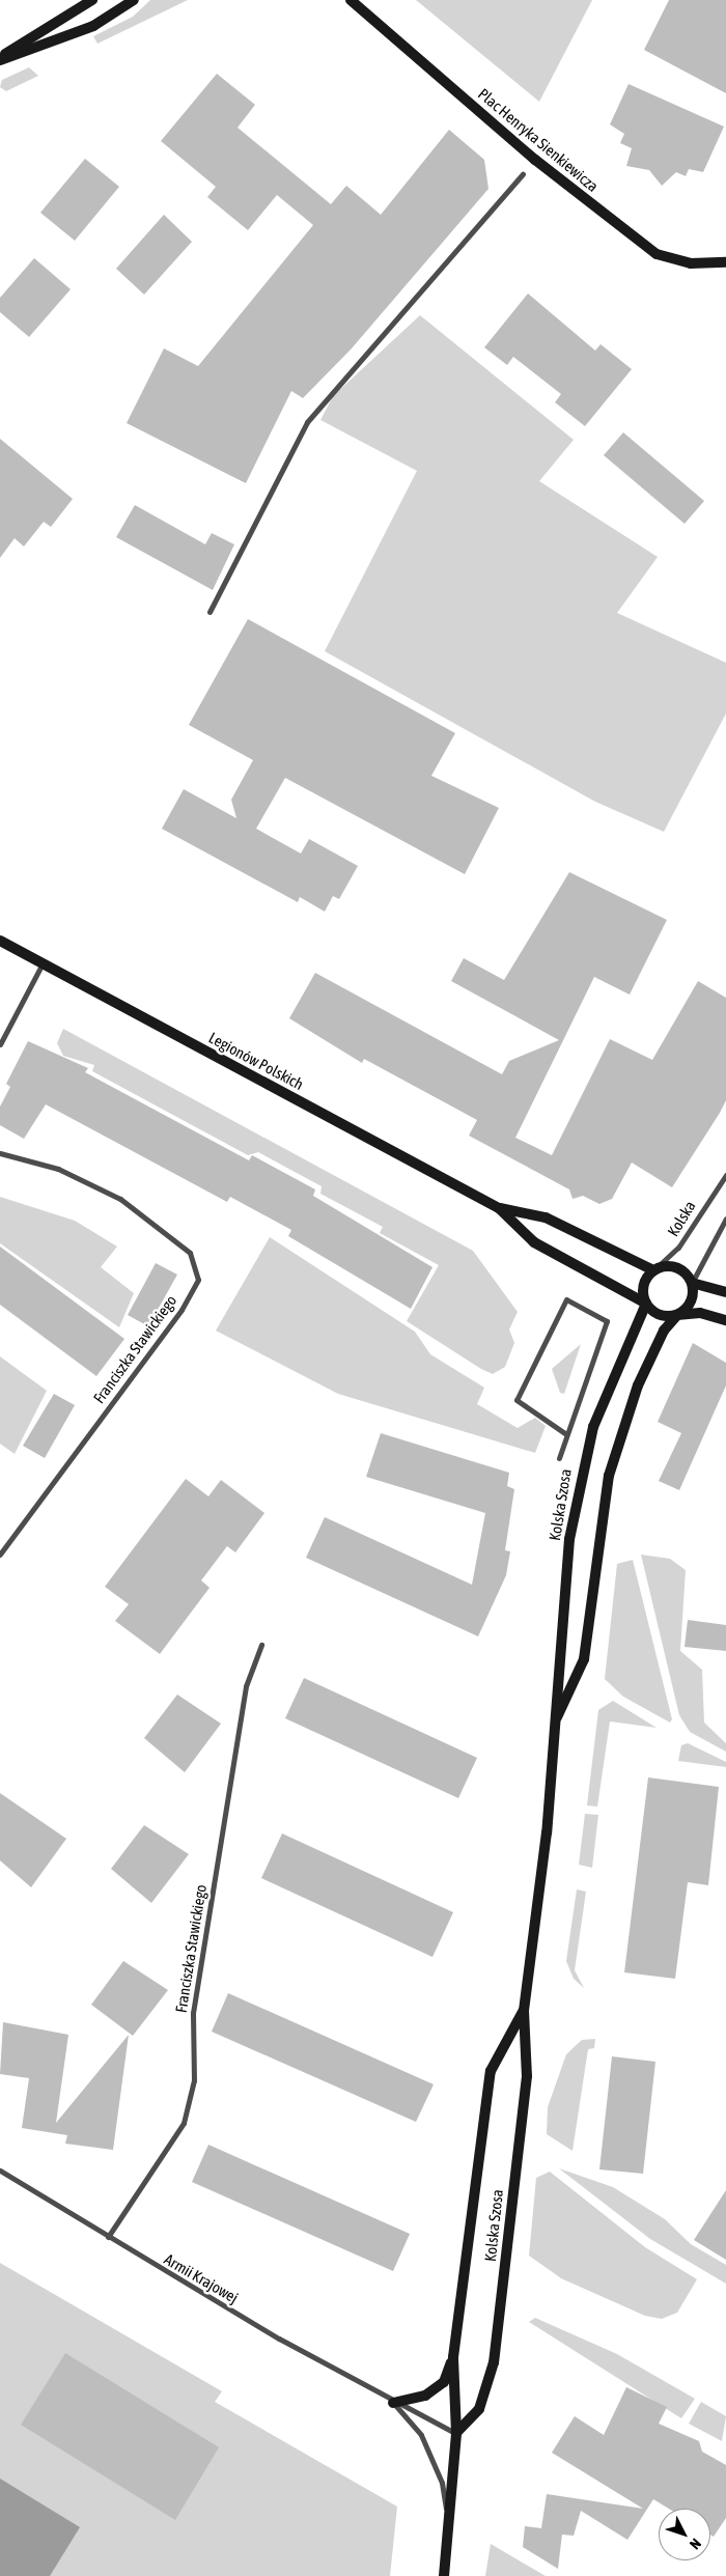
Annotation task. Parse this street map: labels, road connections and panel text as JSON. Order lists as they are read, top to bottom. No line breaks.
{"streets":{"street":["Plac Henryka Sienkiewicza","Legionów Polskich","Kolska","Franciszka Stawickiego","Kolska Szosa","Armii Krajowej"]},"crossings":[["Legionów Polskich","Kolska"],["Legionów Polskich","Kolska Szosa"],["Kolska","Kolska Szosa"],["Franciszka Stawickiego","Armii Krajowej"],["Kolska Szosa","Armii Krajowej"]],"north":"bottom right"}
